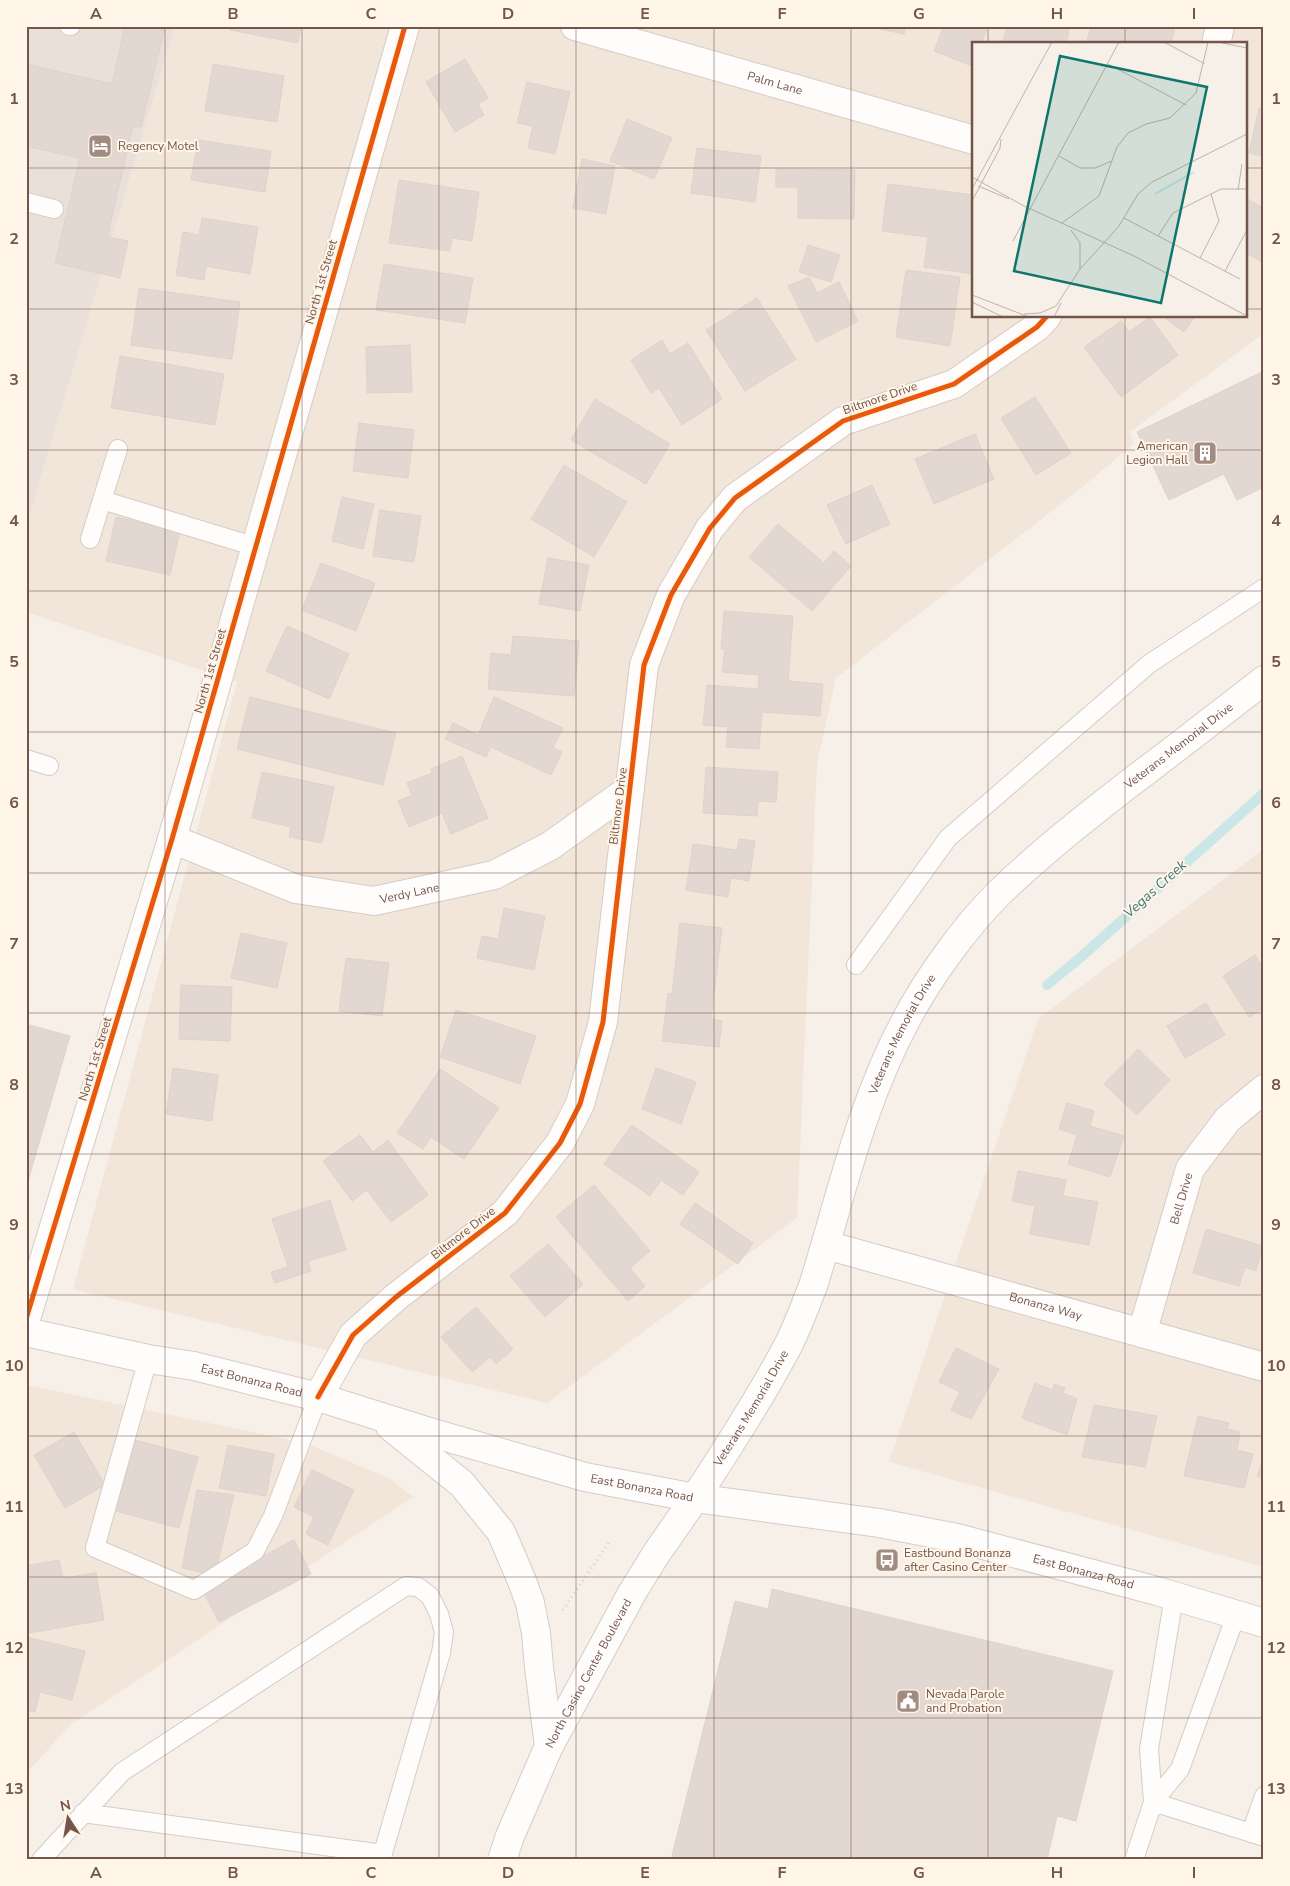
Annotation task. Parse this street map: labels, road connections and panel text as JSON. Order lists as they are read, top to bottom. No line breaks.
{"streets":{"street":["Palm Lane","North 1st Street","Biltmore Drive","Veterans Memorial Drive","Verdy Lane","Bell Drive","Bonanza Way","East Bonanza Road","North Casino Center Boulevard"]},"crossings":[["North 1st Street","Verdy Lane"],["Biltmore Drive","Verdy Lane"],["Biltmore Drive","East Bonanza Road"],["Veterans Memorial Drive","Bonanza Way"],["Veterans Memorial Drive","East Bonanza Road"],["Veterans Memorial Drive","North Casino Center Boulevard"],["Bell Drive","Bonanza Way"],["East Bonanza Road","North Casino Center Boulevard"]],"water":["Vegas Creek"],"places":{"hotel":["Regency Motel"],"building":["American Legion Hall"],"bus stop":["Eastbound Bonanza after Casino Center"],"public building":["Nevada Parole and Probation"]},"north":"top","grid":{"columns":["A","B","C","D","E","F","G","H","I"],"rows":["1","2","3","4","5","6","7","8","9","10","11","12","13"]}}
